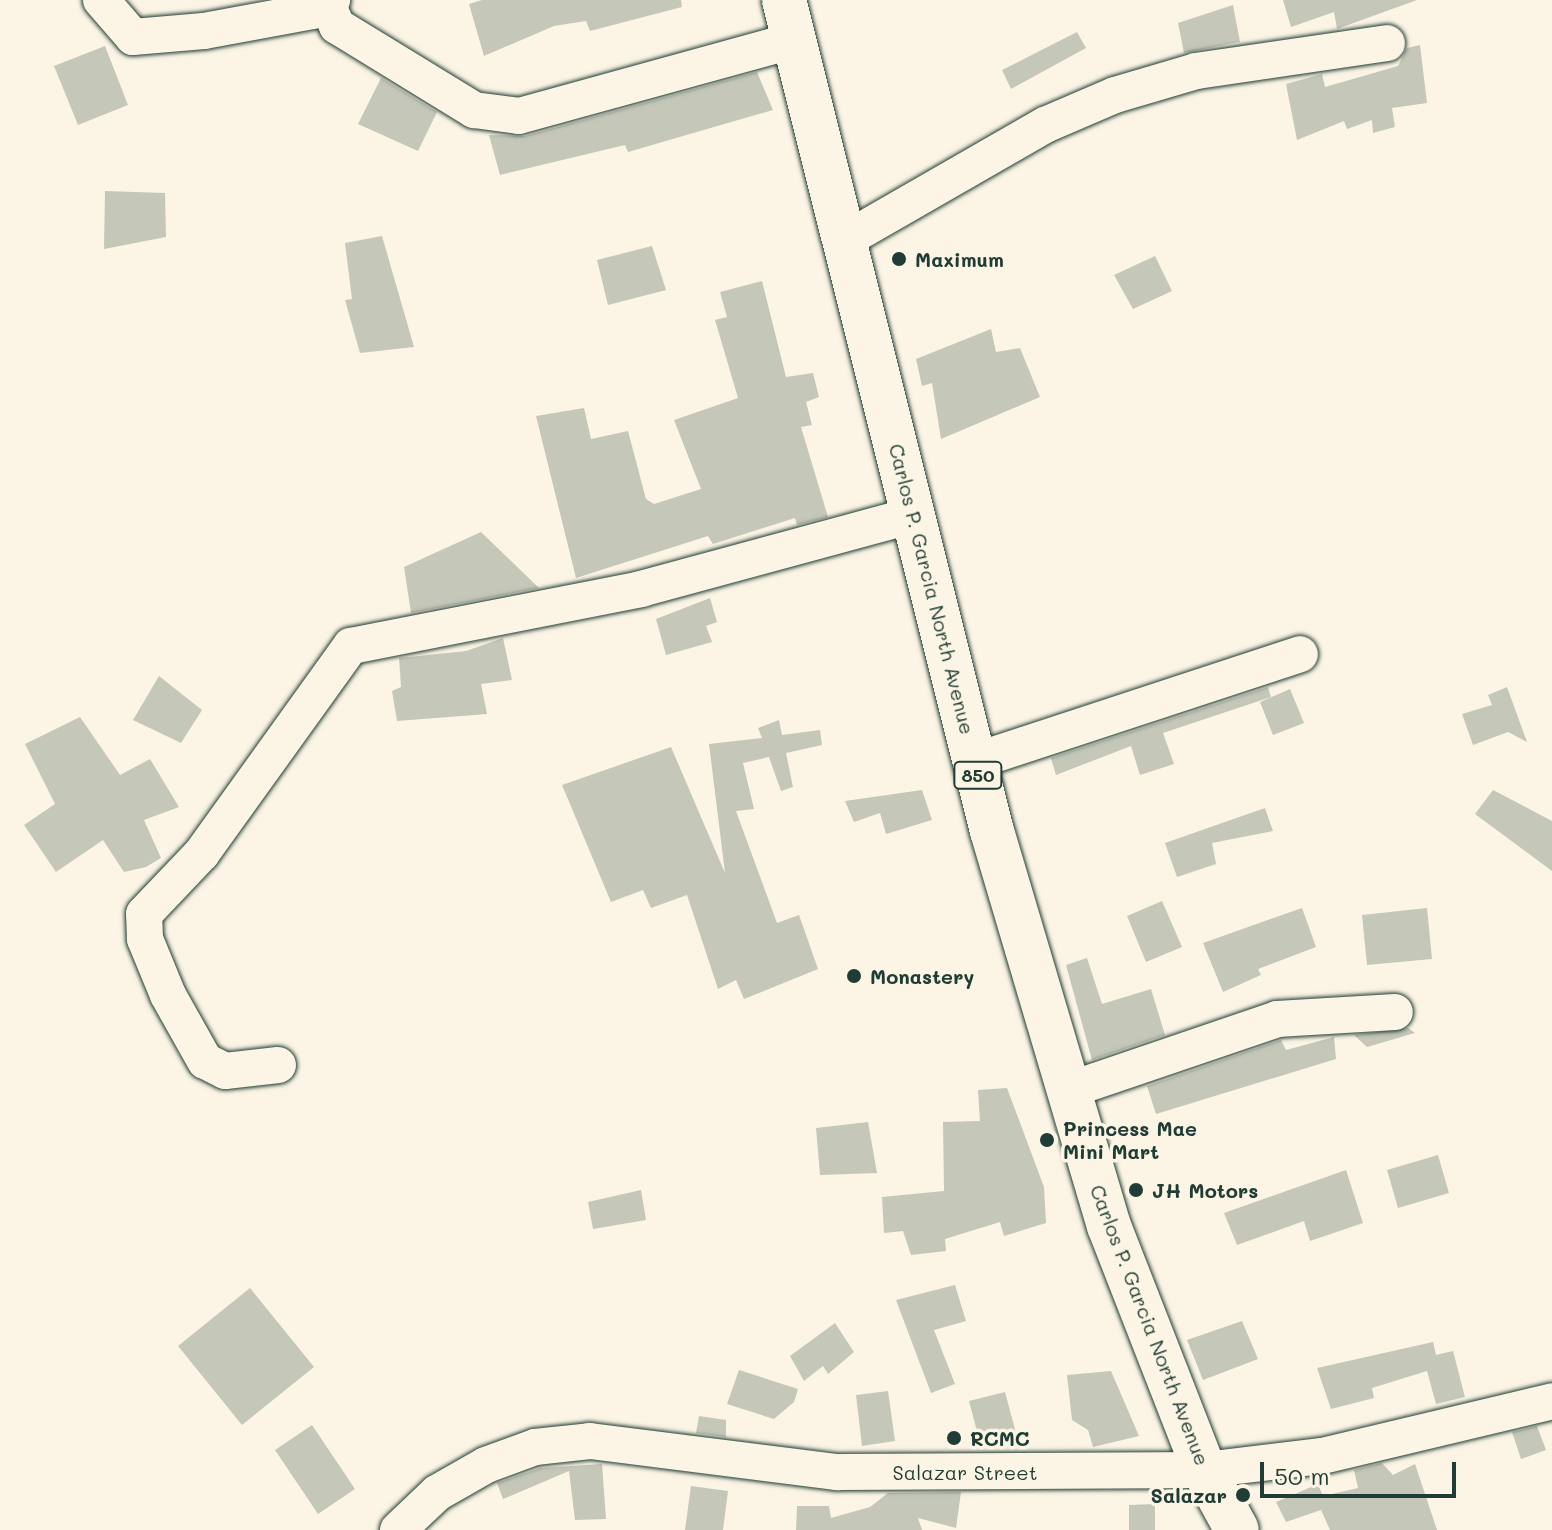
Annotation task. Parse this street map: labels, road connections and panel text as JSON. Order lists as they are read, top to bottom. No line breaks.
{"streets":{"main road":["Carlos P. Garcia North Avenue","850"],"street":["Salazar Street"]},"crossings":[["Carlos P. Garcia North Avenue","Salazar Street"]],"places":["Maximum","Monastery","Princess Mae Mini Mart","JH Motors","RCMC","Salazar"],"scale_bar":"50 m"}
